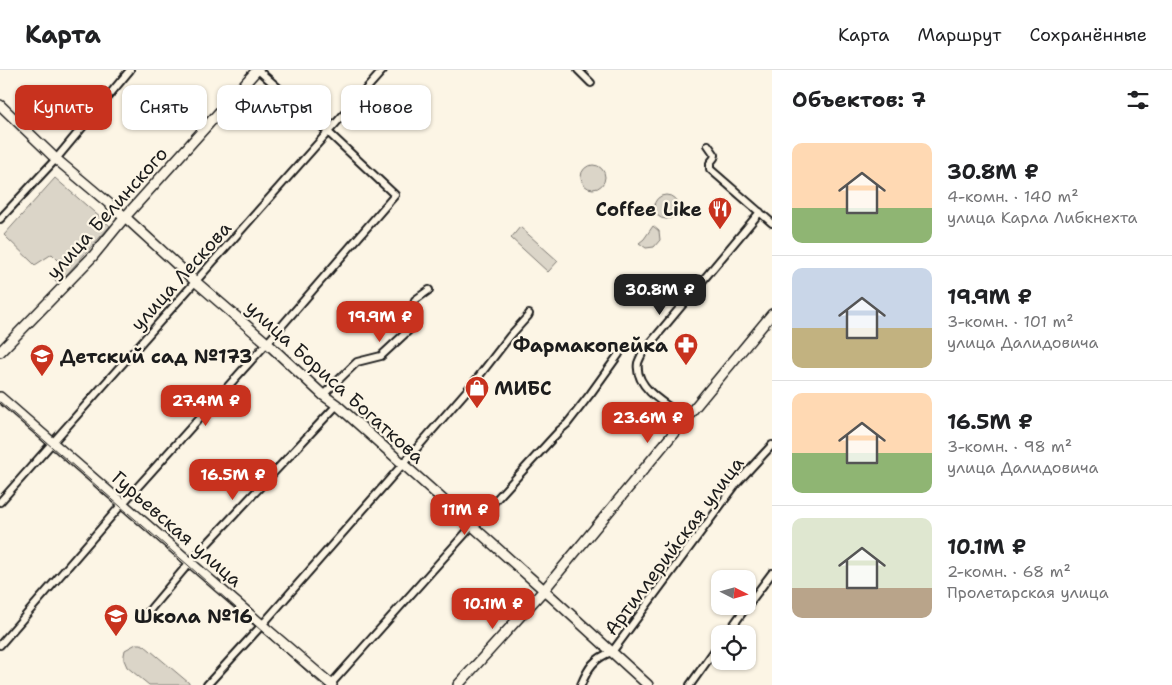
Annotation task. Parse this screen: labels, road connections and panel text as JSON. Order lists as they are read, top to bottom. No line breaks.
{"streets":{"main road":["улица Белинского","улица Бориса Богаткова","Гурьевская улица"],"street":["улица Лескова","Артиллерийская улица"]},"crossings":[["улица Белинского","улица Бориса Богаткова"],["улица Лескова","улица Бориса Богаткова"],["улица Лескова","Гурьевская улица"],["улица Бориса Богаткова","Артиллерийская улица"]],"places":{"restaurant":["Coffee Like"],"pharmacy":["Фармакопейка"],"school or university":["Детский сад №173","Школа №16"],"shop":["МИБС"]},"north":"right","page":{"header":"Карта","nav":["Карта","Маршрут","Сохранённые"],"heading":"Объектов: 7","chip":["Купить","Снять","Фильтры","Новое"],"list":[{"name":"30.8M ₽","note":"4-комн. · 140 m² · улица Карла Либкнехта"},{"name":"19.9M ₽","note":"3-комн. · 101 m² · улица Далидовича"},{"name":"16.5M ₽","note":"3-комн. · 98 m² · улица Далидовича"},{"name":"10.1M ₽","note":"2-комн. · 68 m² · Пролетарская улица"}],"price":["30.8M ₽","19.9M ₽","27.4M ₽","23.6M ₽","16.5M ₽","11M ₽","10.1M ₽"]}}
